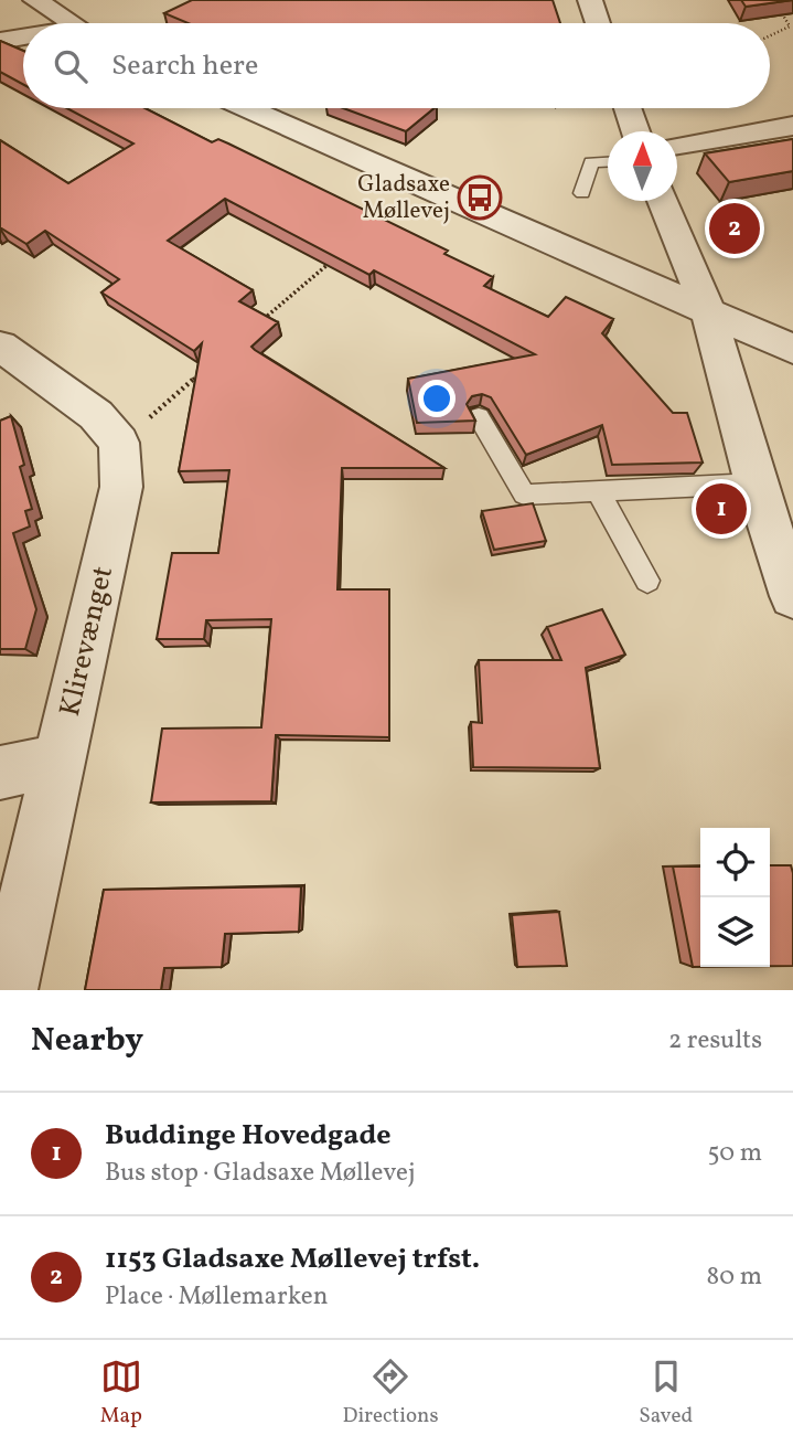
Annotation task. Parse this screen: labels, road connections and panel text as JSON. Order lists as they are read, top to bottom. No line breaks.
{"streets":{"street":["Klirevænget"]},"places":{"bus stop":["Gladsaxe Møllevej"]},"north":"top","page":{"search":"Search here","pins":["2","1"],"heading":["Nearby","2 results"],"list":[{"mark":"1","name":"Buddinge Hovedgade","note":"Bus stop · Gladsaxe Møllevej","value":"50 m"},{"mark":"2","name":"1153 Gladsaxe Møllevej trfst.","note":"Place · Møllemarken","value":"80 m"}],"nav":["Map","Directions","Saved"]}}
